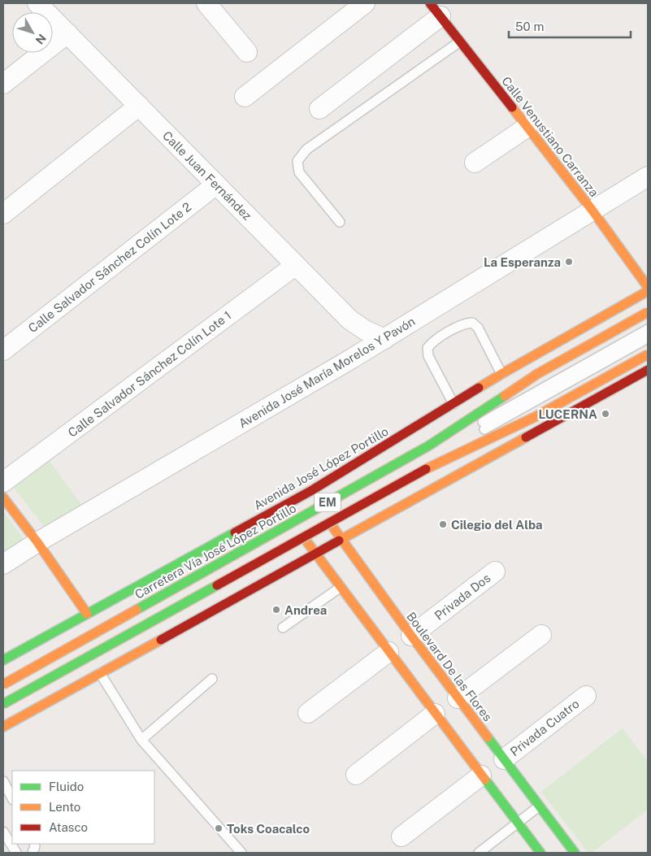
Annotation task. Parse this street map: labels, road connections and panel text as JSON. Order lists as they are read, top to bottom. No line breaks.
{"streets":{"main road":["Calle Venustiano Carranza","Avenida José López Portillo","EM","Carretera Vía José López Portillo","Boulevard De las Flores"],"street":["Calle Juan Fernández","Calle Salvador Sánchez Colín Lote 2","Avenida José María Morelos Y Pavón","Calle Salvador Sánchez Colín Lote 1","Privada Dos","Privada Cuatro"]},"crossings":[["Calle Venustiano Carranza","Avenida José María Morelos Y Pavón"],["Calle Juan Fernández","Calle Salvador Sánchez Colín Lote 2"],["Calle Juan Fernández","Avenida José María Morelos Y Pavón"],["Calle Juan Fernández","Calle Salvador Sánchez Colín Lote 1"],["Avenida José López Portillo","Boulevard De las Flores"],["Privada Dos","Boulevard De las Flores"],["Boulevard De las Flores","Privada Cuatro"]],"places":["La Esperanza","LUCERNA","Cilegio del Alba","Andrea","Toks Coacalco"],"legend":["Fluido","Lento","Atasco"],"scale_bar":"50 m","north":"bottom right"}
